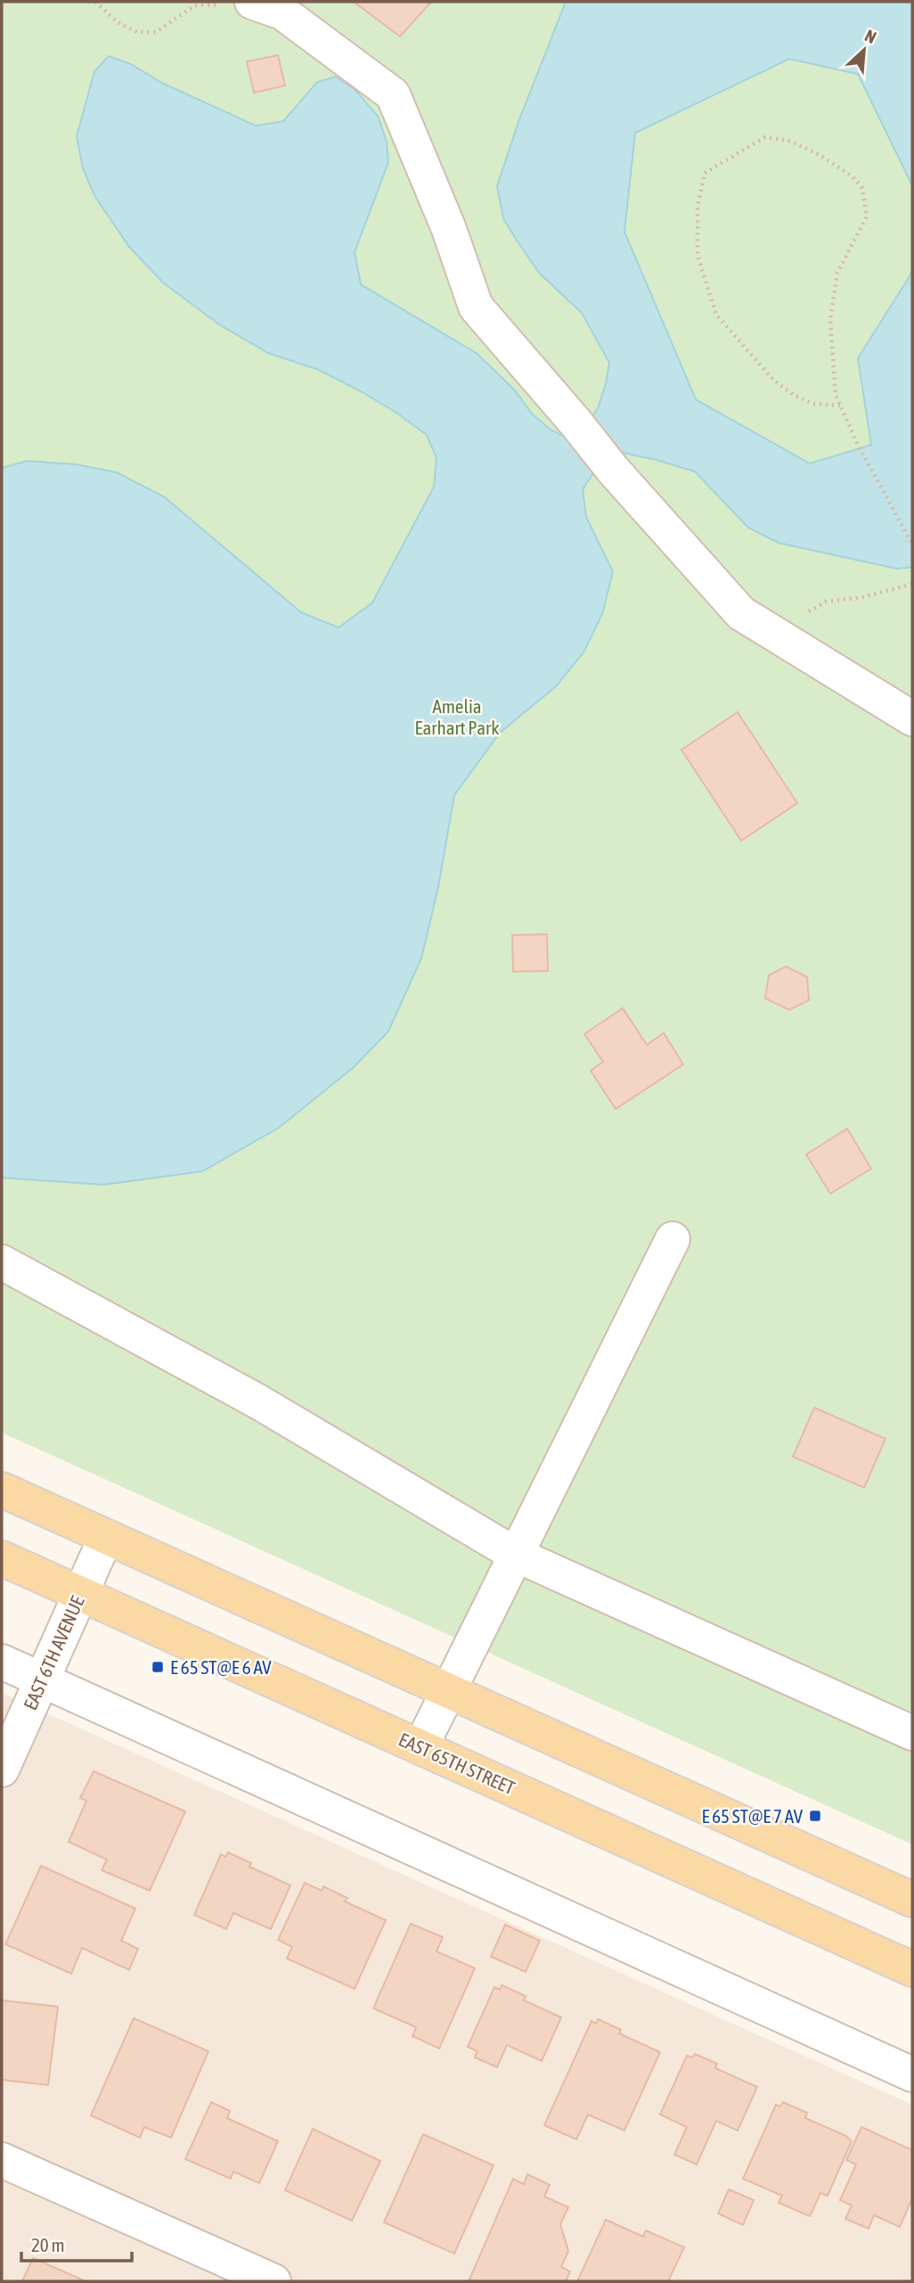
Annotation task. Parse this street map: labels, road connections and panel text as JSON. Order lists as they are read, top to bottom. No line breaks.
{"streets":{"main road":["EAST 65TH STREET"],"street":["EAST 6TH AVENUE"]},"crossings":[["EAST 6TH AVENUE","EAST 65TH STREET"]],"parks":["Amelia Earhart Park"],"places":{"transit":["E 65 ST@E 6 AV","E 65 ST@E 7 AV"]},"scale_bar":"20 m","north":"top right"}
